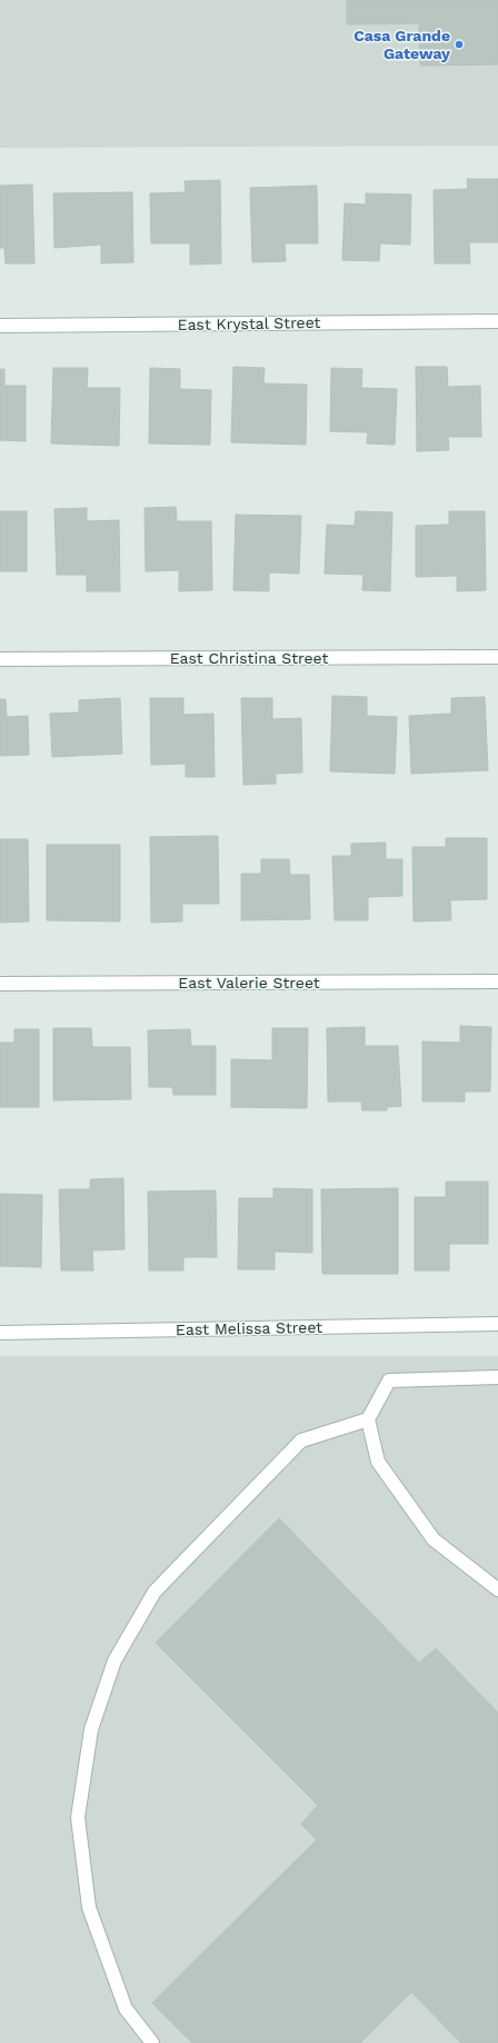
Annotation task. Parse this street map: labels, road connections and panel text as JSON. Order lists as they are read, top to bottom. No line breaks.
{"streets":{"street":["East Krystal Street","East Christina Street","East Valerie Street","East Melissa Street"]},"places":["Casa Grande Gateway"]}
